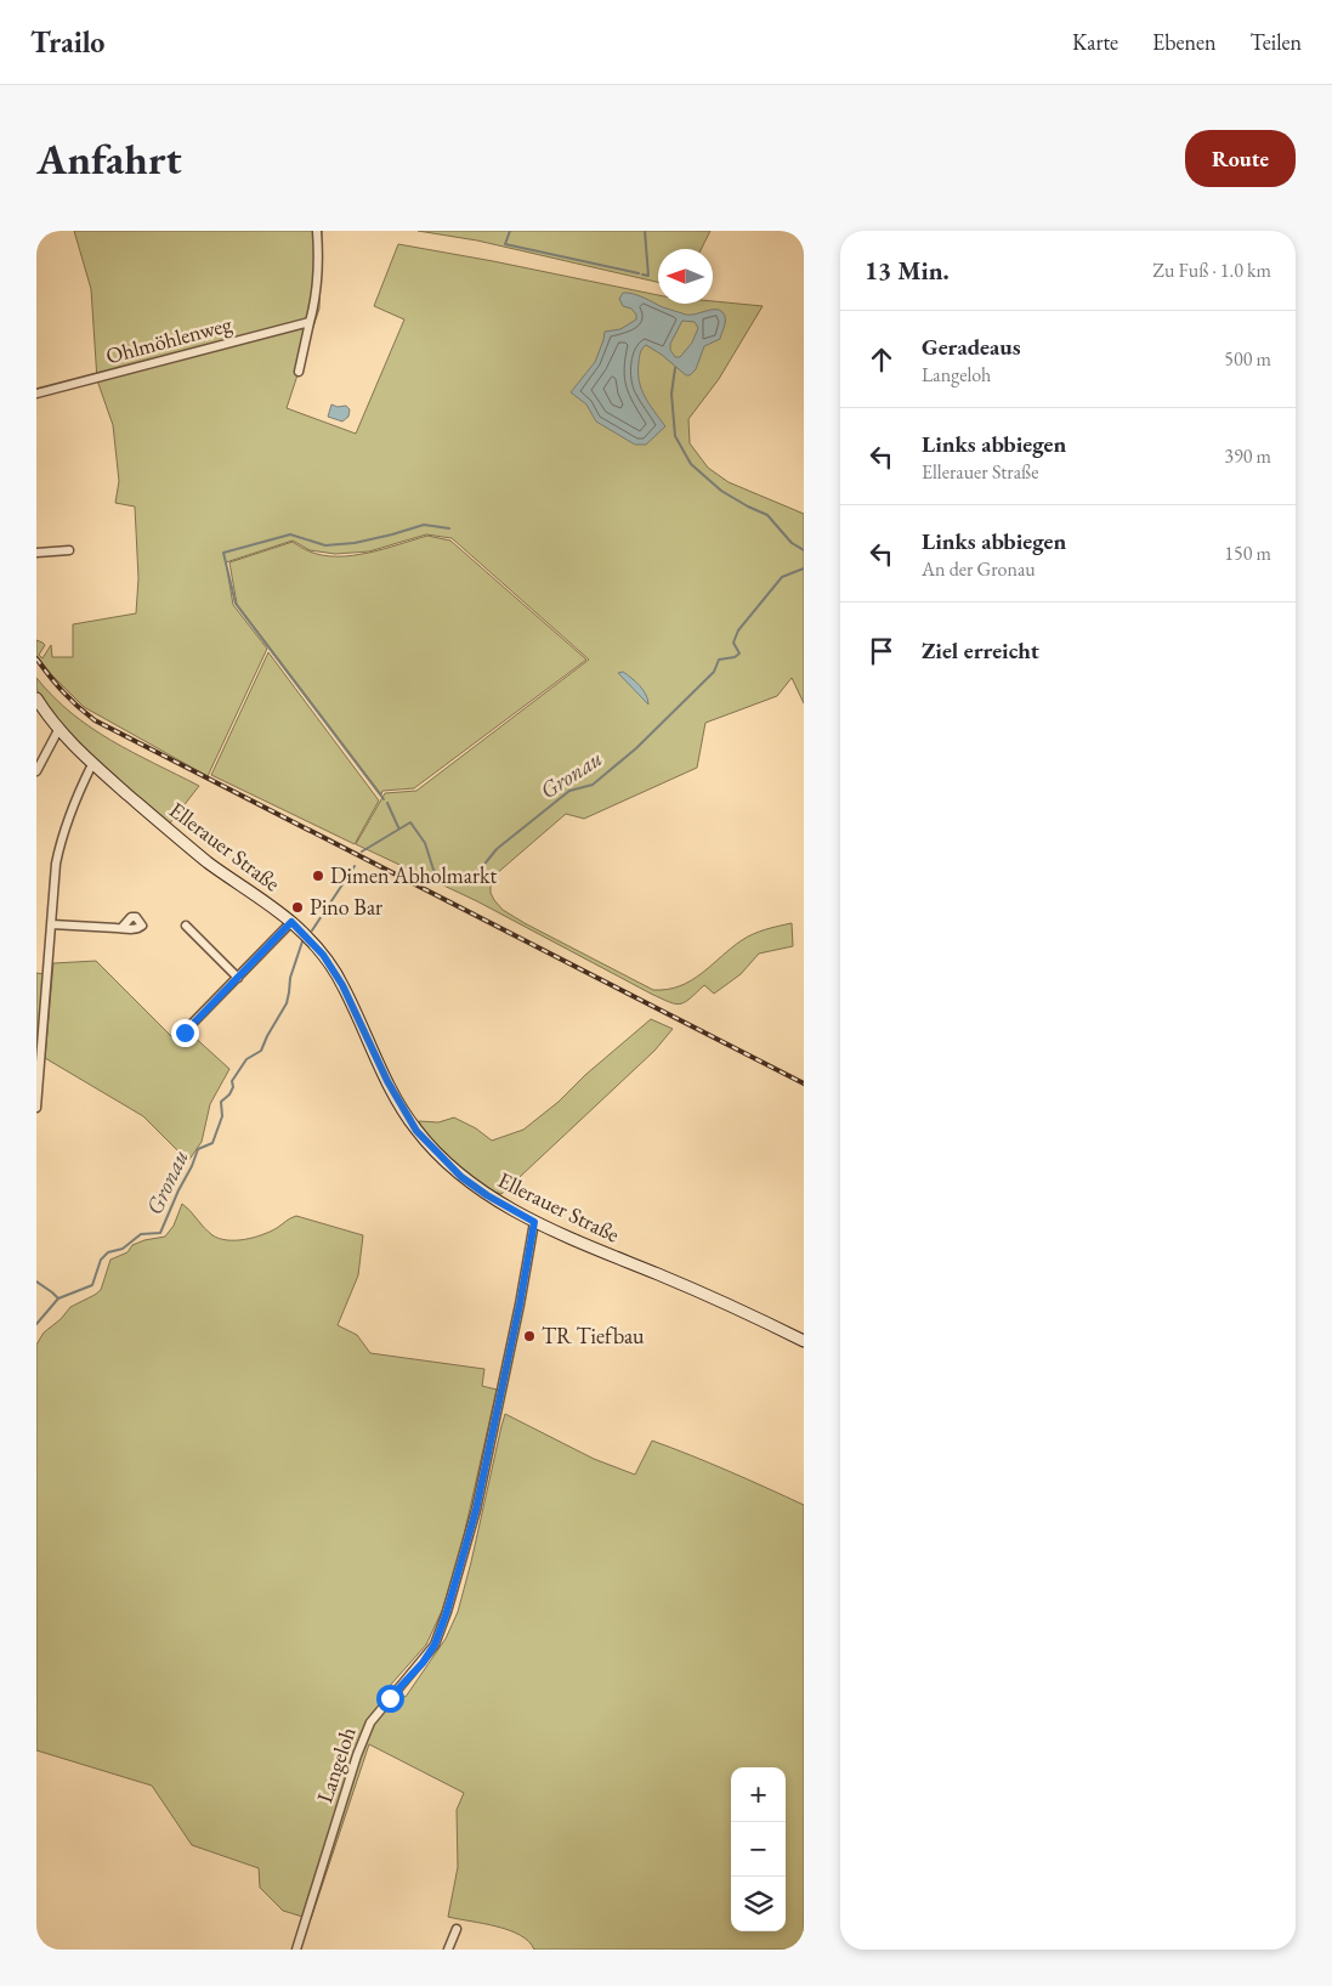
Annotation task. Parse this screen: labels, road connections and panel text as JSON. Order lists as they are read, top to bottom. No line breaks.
{"streets":{"main road":["Ellerauer Straße"],"street":["Ohlmöhlenweg","Langeloh"]},"crossings":[["Ellerauer Straße","Langeloh"]],"water":["Gronau"],"places":["Dimen Abholmarkt","Pino Bar","TR Tiefbau"],"north":"left","page":{"header":"Trailo","nav":["Karte","Ebenen","Teilen"],"buttons":"Route","title":"Anfahrt","heading":["13 Min.","Zu Fuß · 1.0 km"],"list":[["Geradeaus","Langeloh","500 m"],["Links abbiegen","Ellerauer Straße","390 m"],["Links abbiegen","An der Gronau","150 m"],"Ziel erreicht"],"map_buttons":["+","−"]}}
